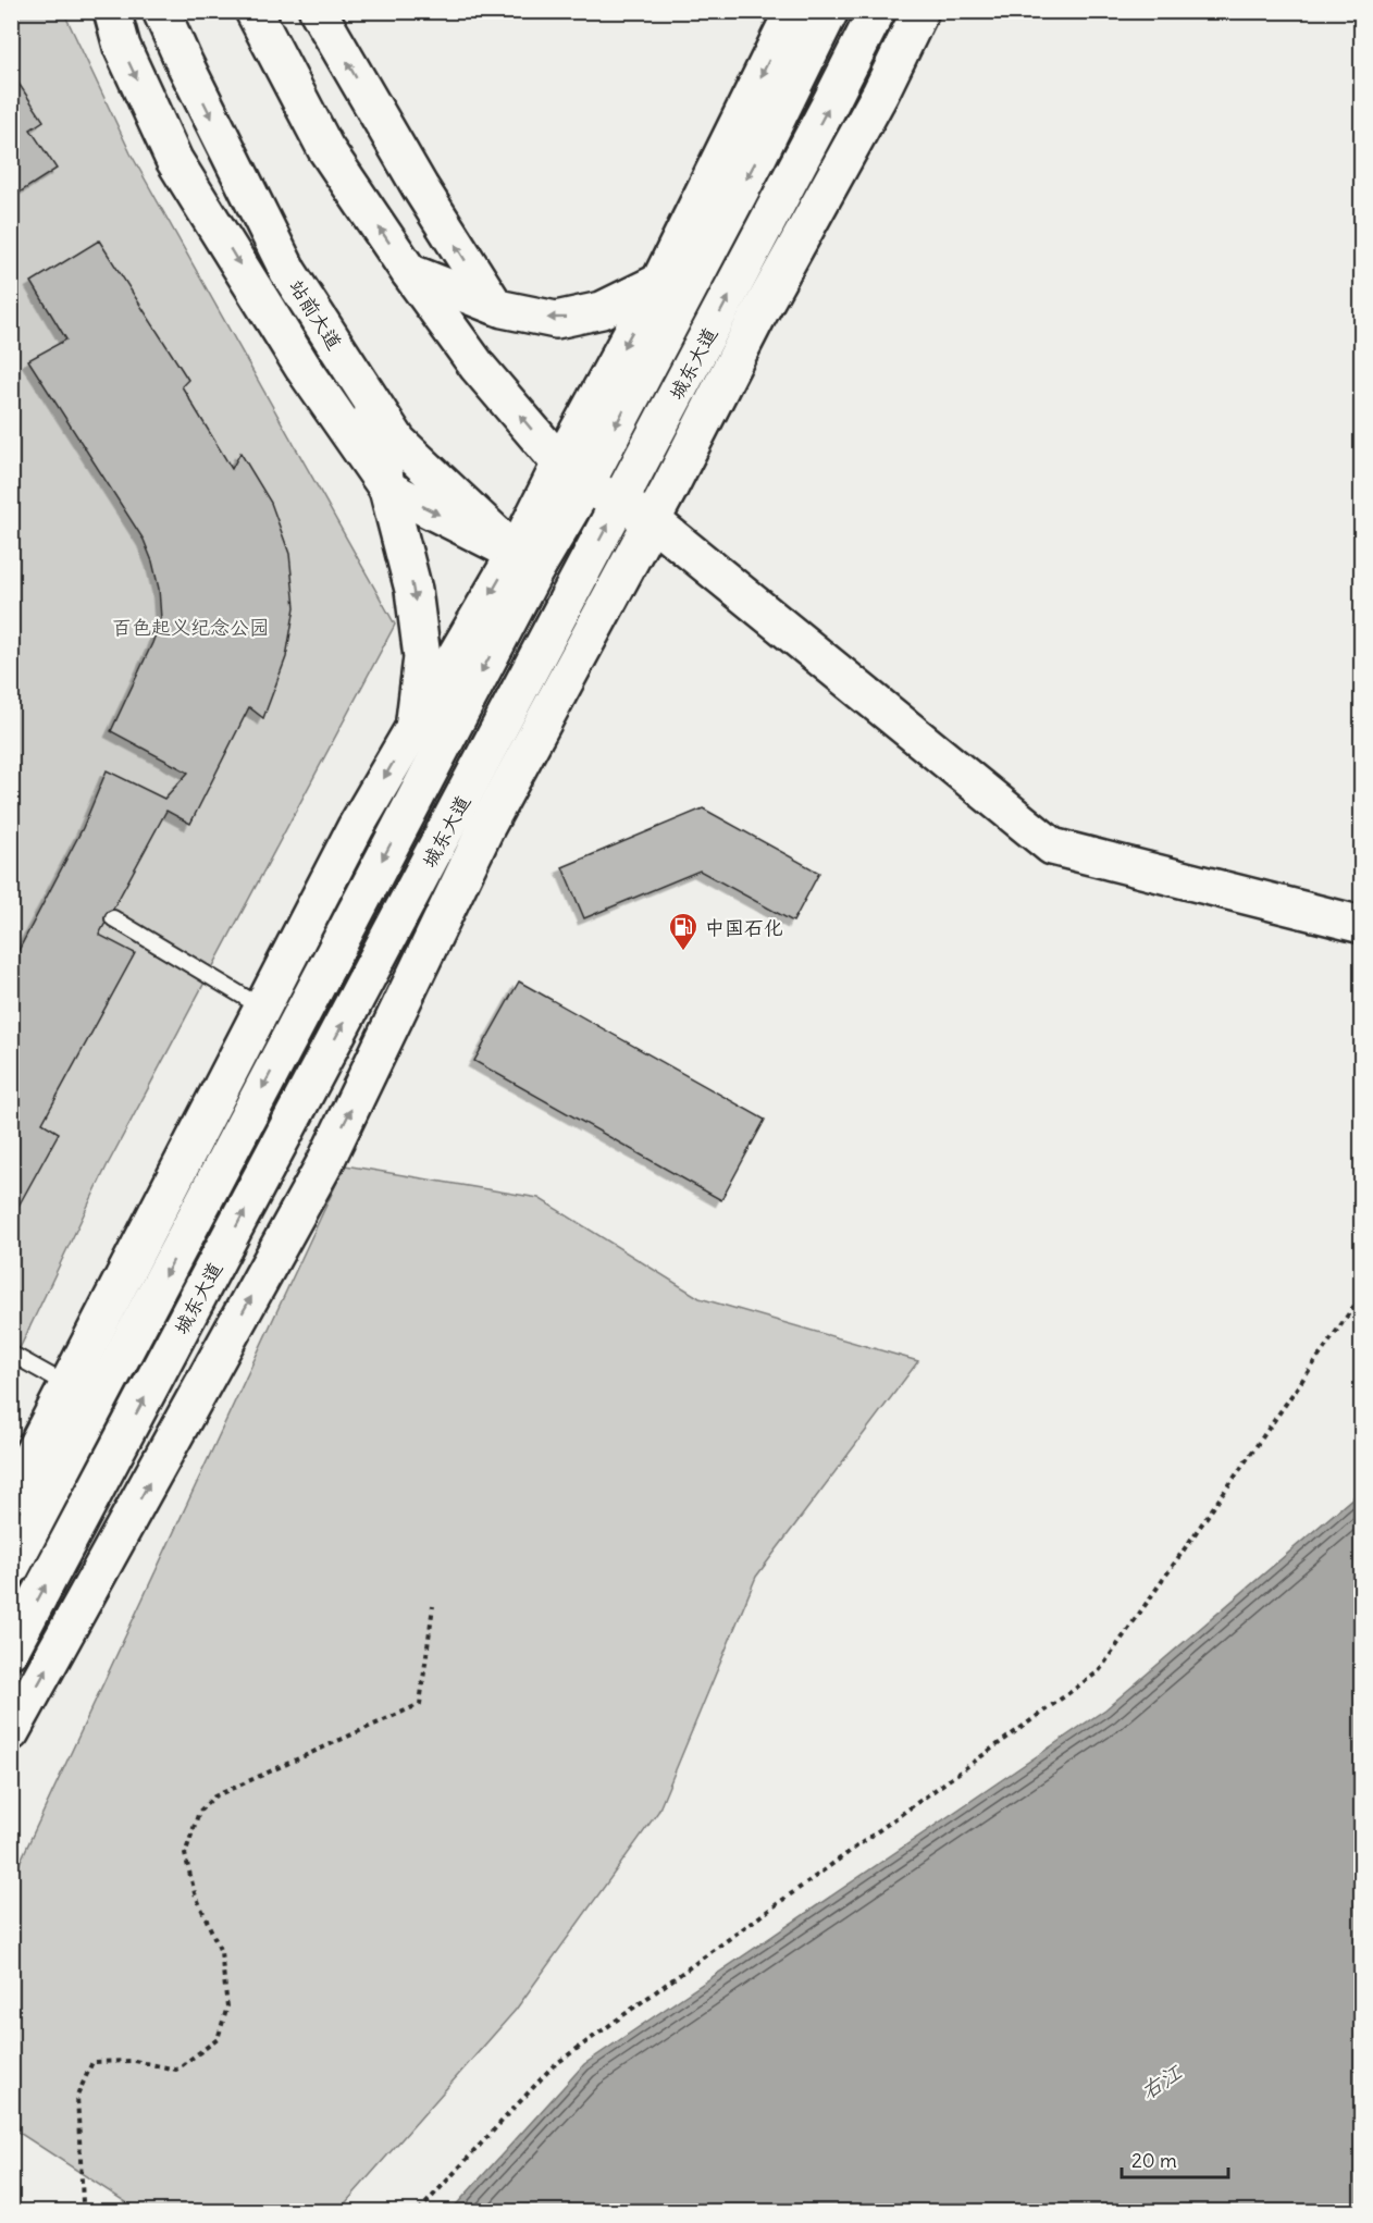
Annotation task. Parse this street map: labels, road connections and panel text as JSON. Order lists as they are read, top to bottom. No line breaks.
{"streets":{"main road":["站前大道","城东大道"]},"crossings":[["站前大道","城东大道"]],"water":["右江"],"parks":["百色起义纪念公园"],"places":{"fuel station":["中国石化"]},"scale_bar":"20 m"}
